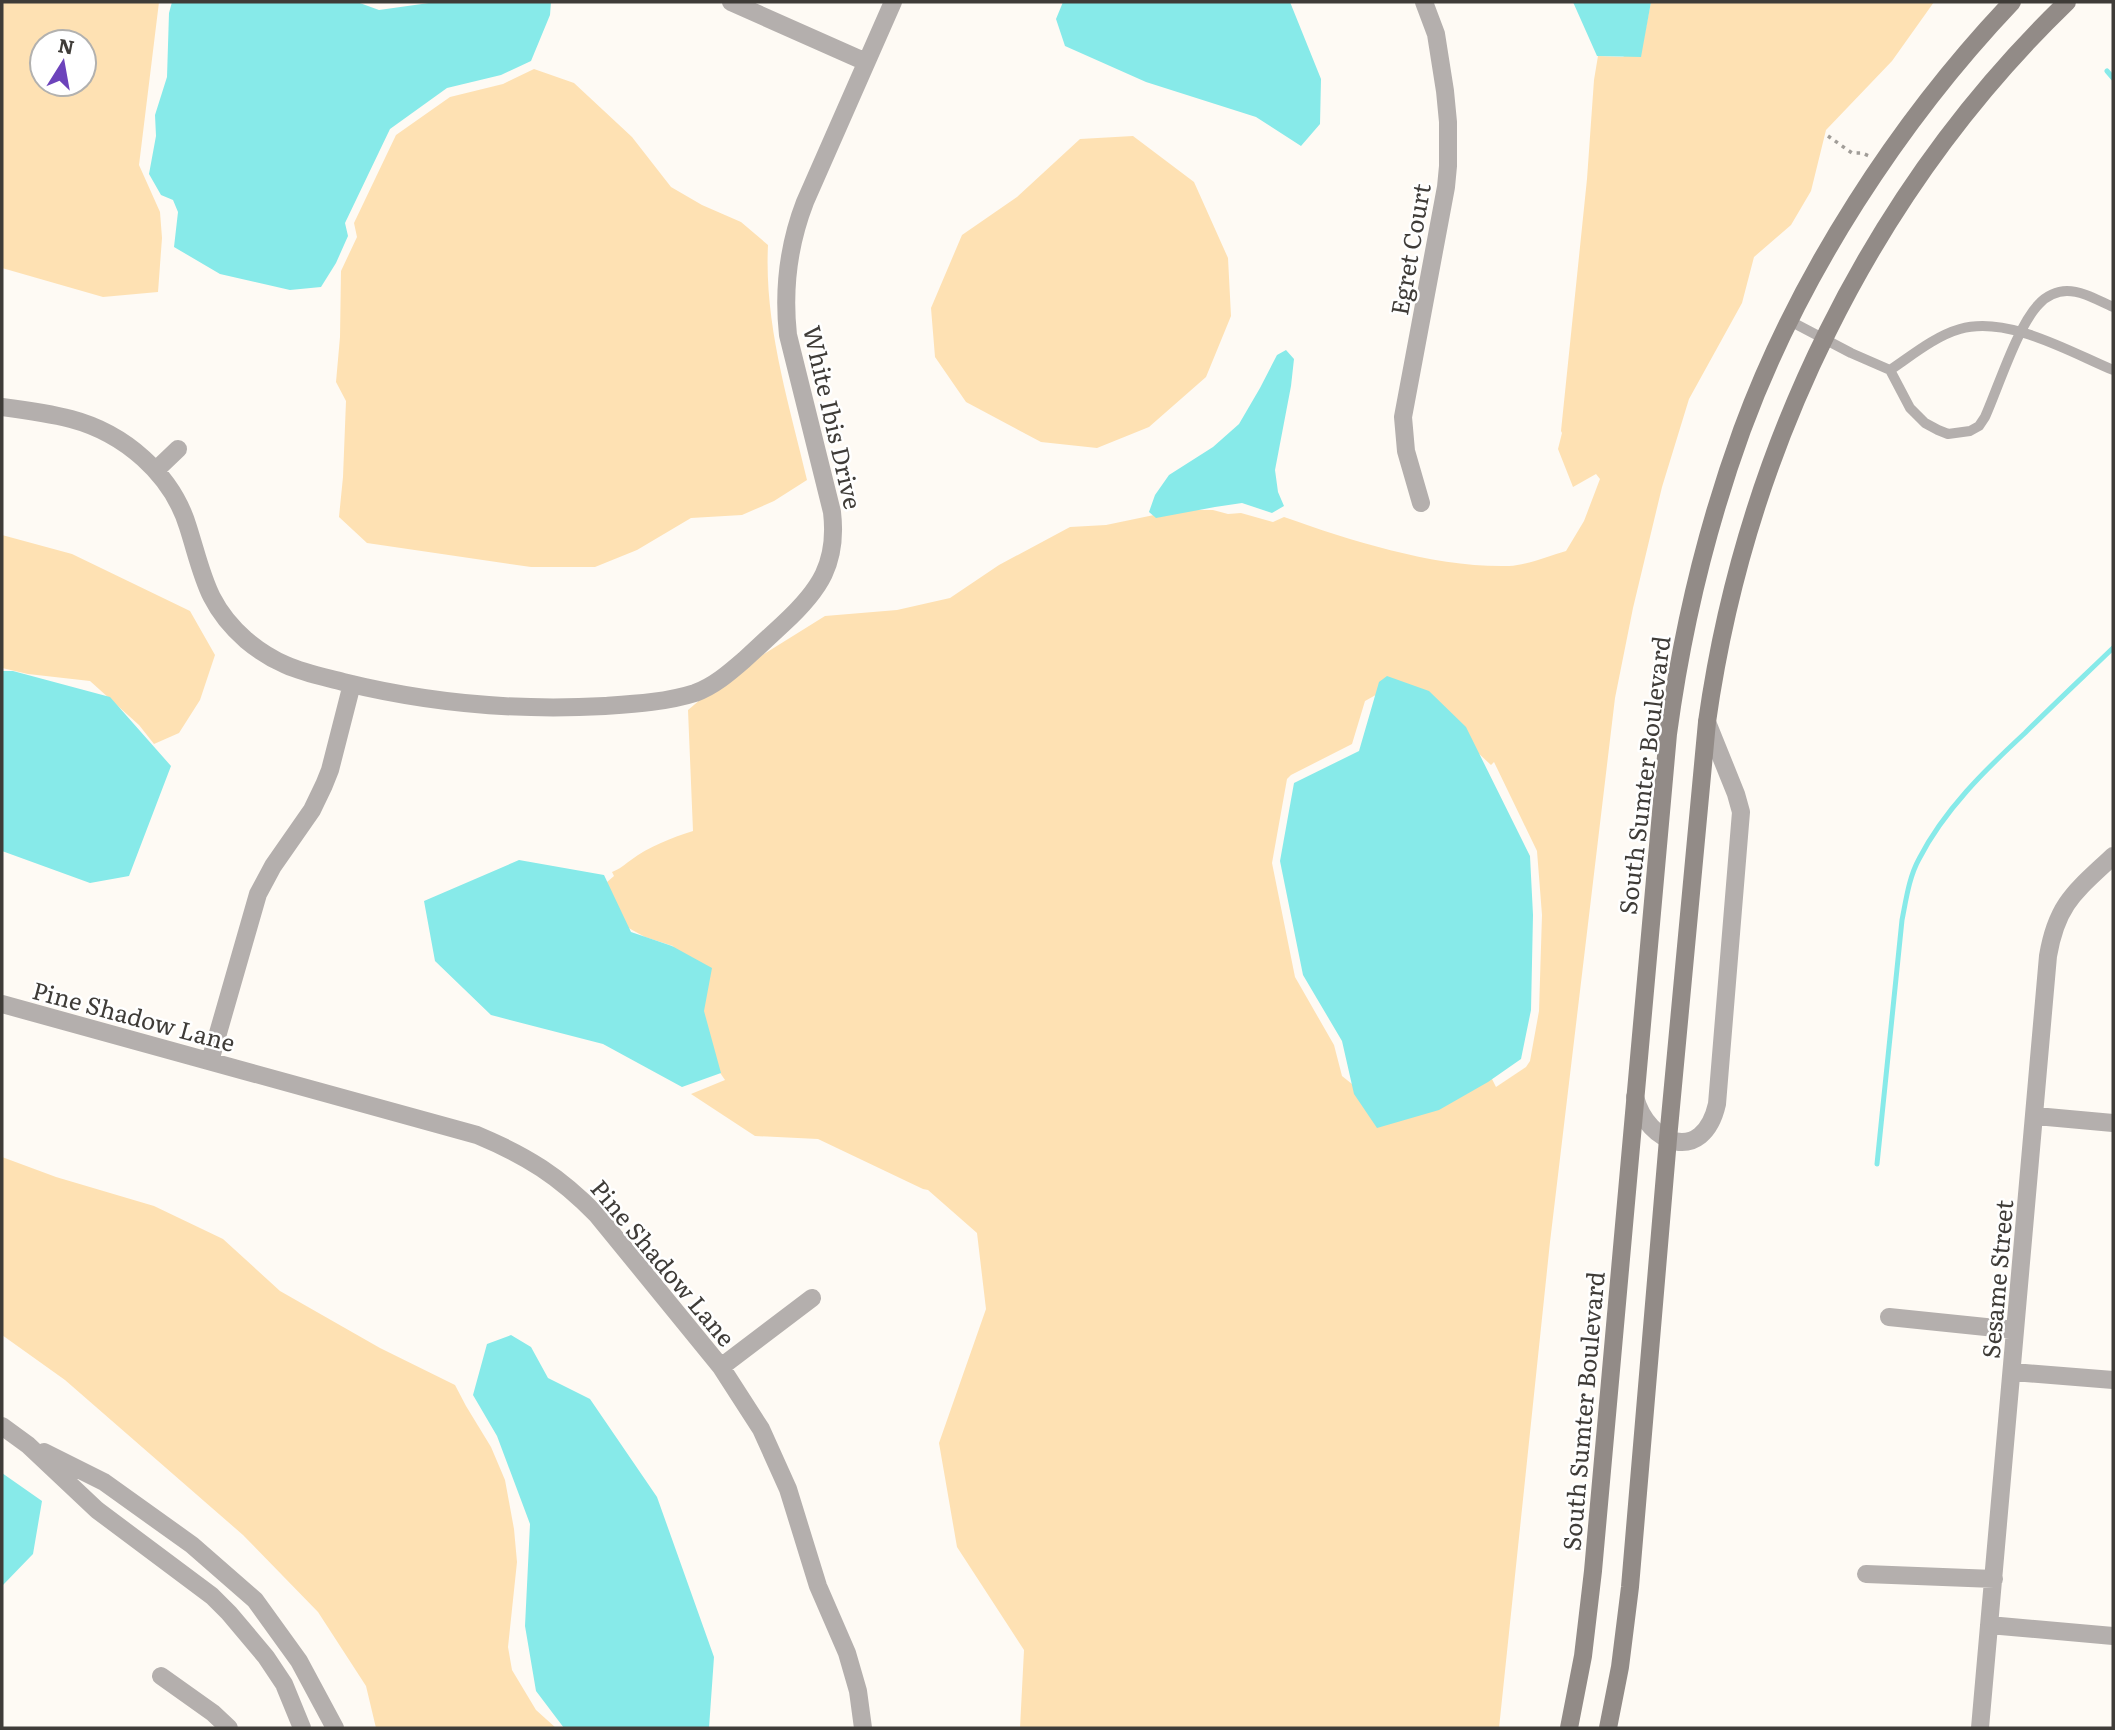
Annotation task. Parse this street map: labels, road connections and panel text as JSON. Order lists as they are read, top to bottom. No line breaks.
{"streets":{"main road":["South Sumter Boulevard"],"street":["Egret Court","White Ibis Drive","Pine Shadow Lane","Sesame Street"]},"north":"top"}
